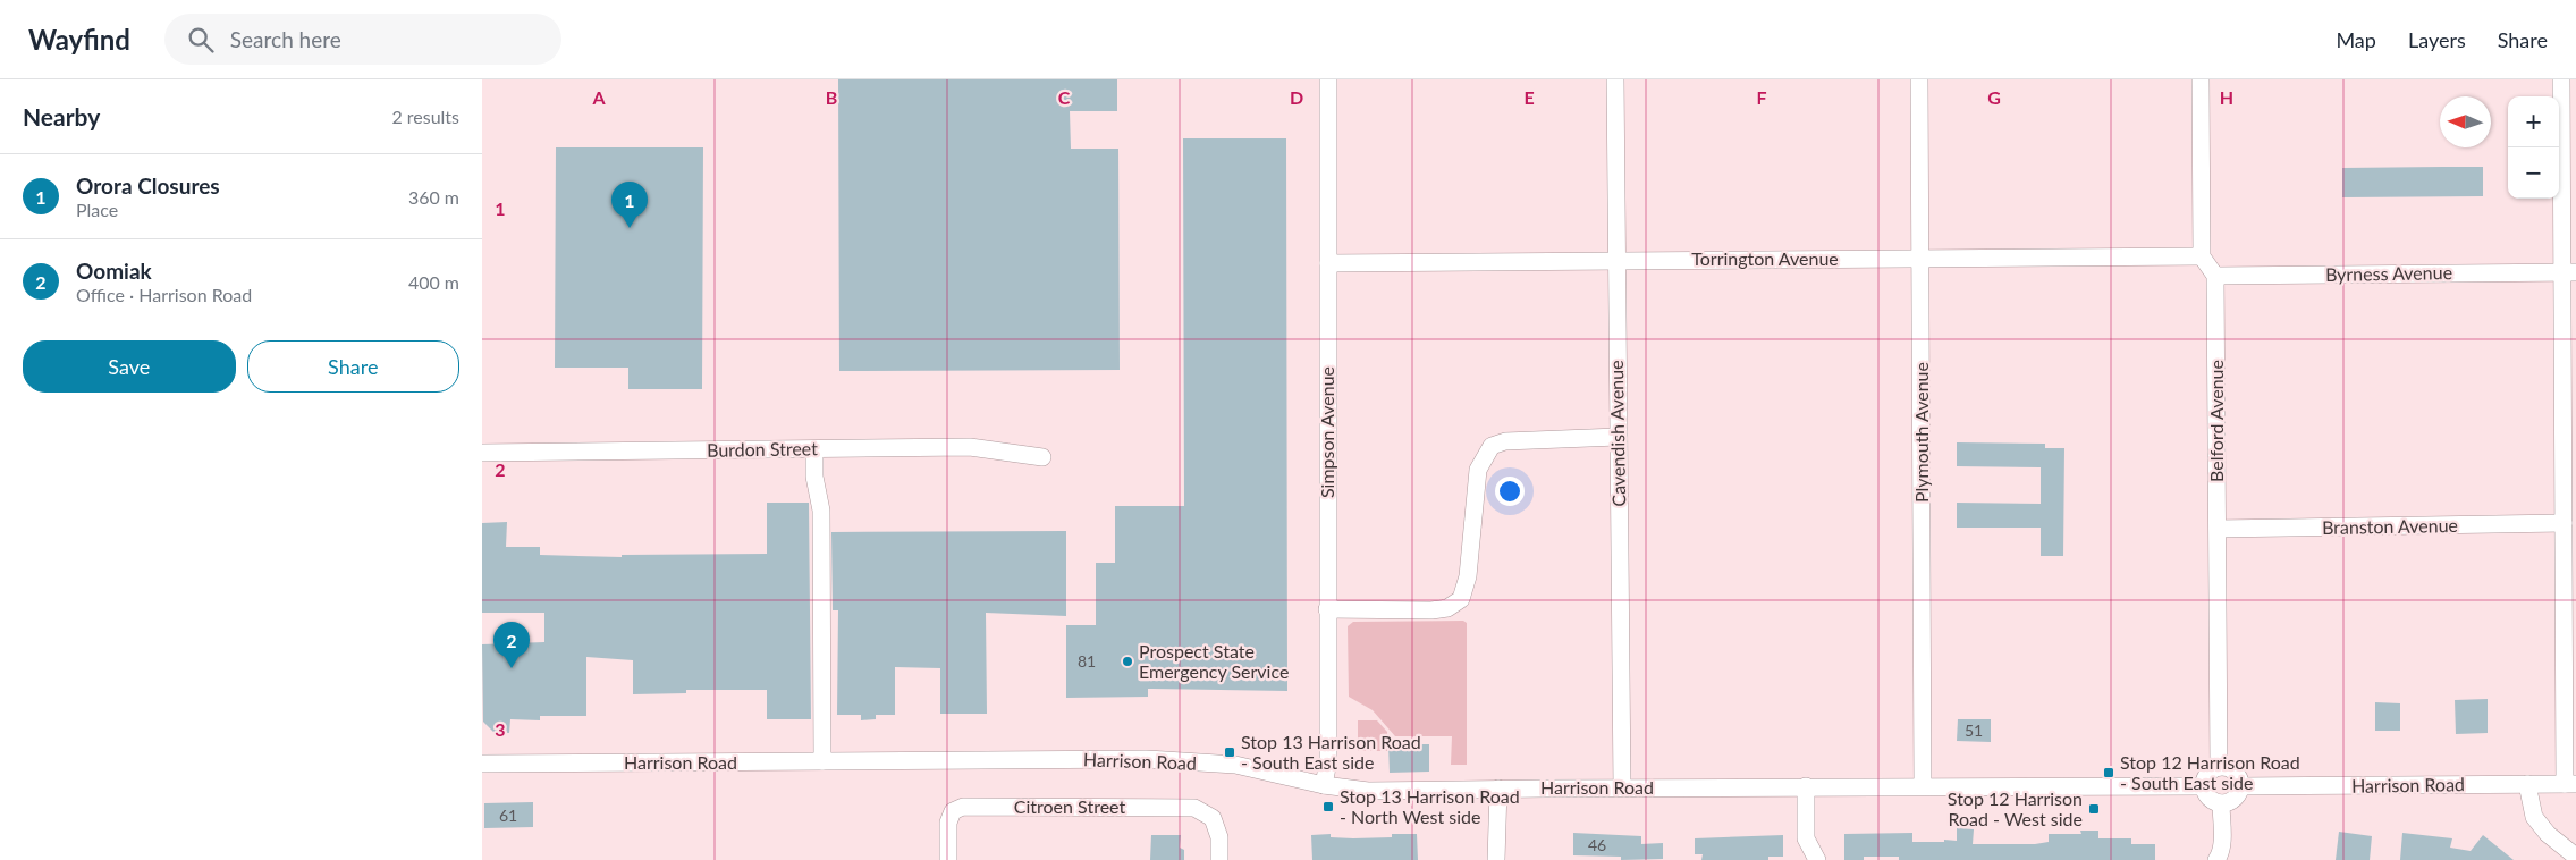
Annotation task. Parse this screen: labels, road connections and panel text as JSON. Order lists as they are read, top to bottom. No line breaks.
{"streets":{"street":["Torrington Avenue","Byrness Avenue","Belford Avenue","Simpson Avenue","Plymouth Avenue","Cavendish Avenue","Burdon Street","Branston Avenue","Harrison Road","Citroen Street"]},"crossings":[["Torrington Avenue","Simpson Avenue"],["Torrington Avenue","Plymouth Avenue"],["Torrington Avenue","Cavendish Avenue"],["Byrness Avenue","Belford Avenue"],["Belford Avenue","Branston Avenue"],["Belford Avenue","Harrison Road"],["Simpson Avenue","Harrison Road"],["Plymouth Avenue","Harrison Road"],["Cavendish Avenue","Harrison Road"]],"places":{"other":["Prospect State Emergency Service"],"transit":["Stop 13 Harrison Road - South East side","Stop 12 Harrison Road - South East side","Stop 13 Harrison Road - North West side","Stop 12 Harrison Road - West side"]},"house_numbers":["81","51","61","46"],"north":"left","page":{"header":"Wayfind","search":"Search here","nav":["Map","Layers","Share"],"heading":["Nearby","2 results"],"map_buttons":["+","−"],"list":[{"mark":"1","name":"Orora Closures","note":"Place","value":"360 m"},{"mark":"2","name":"Oomiak","note":"Office · Harrison Road","value":"400 m"}],"pins":["1","2"],"buttons":["Save","Share"]},"grid":{"columns":["A","B","C","D","E","F","G","H"],"rows":["1","2","3"]}}
